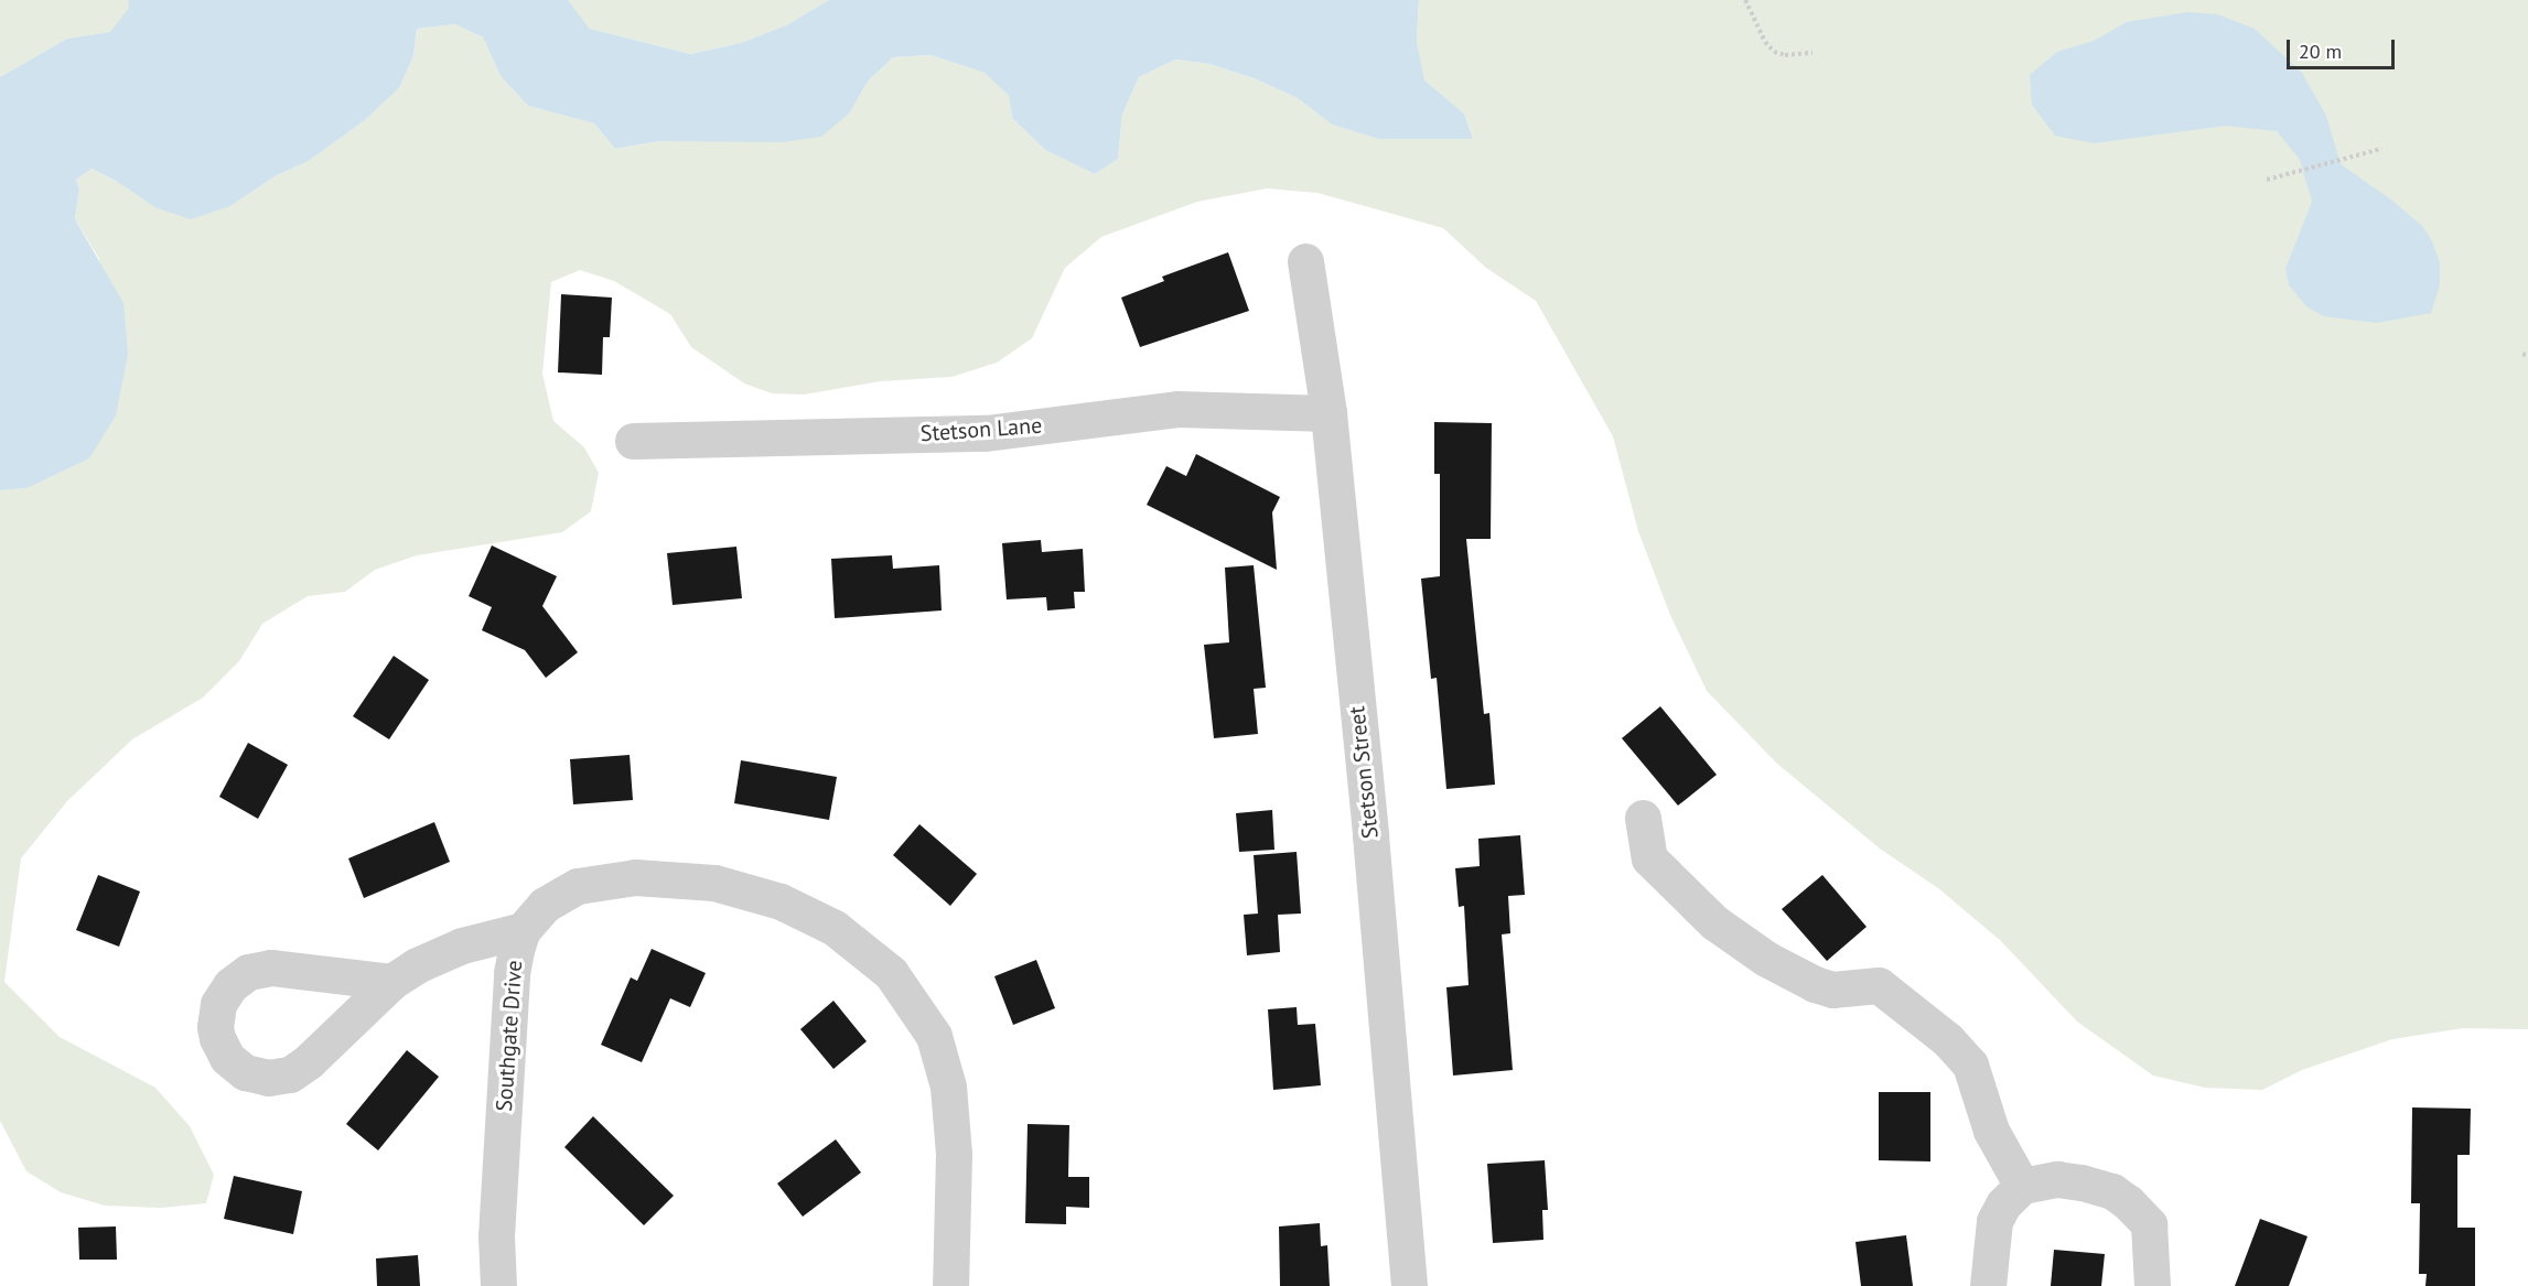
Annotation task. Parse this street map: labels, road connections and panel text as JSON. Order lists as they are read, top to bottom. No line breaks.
{"streets":{"street":["Stetson Lane","Stetson Street","Southgate Drive"]},"crossings":[["Stetson Lane","Stetson Street"]],"scale_bar":"20 m"}
